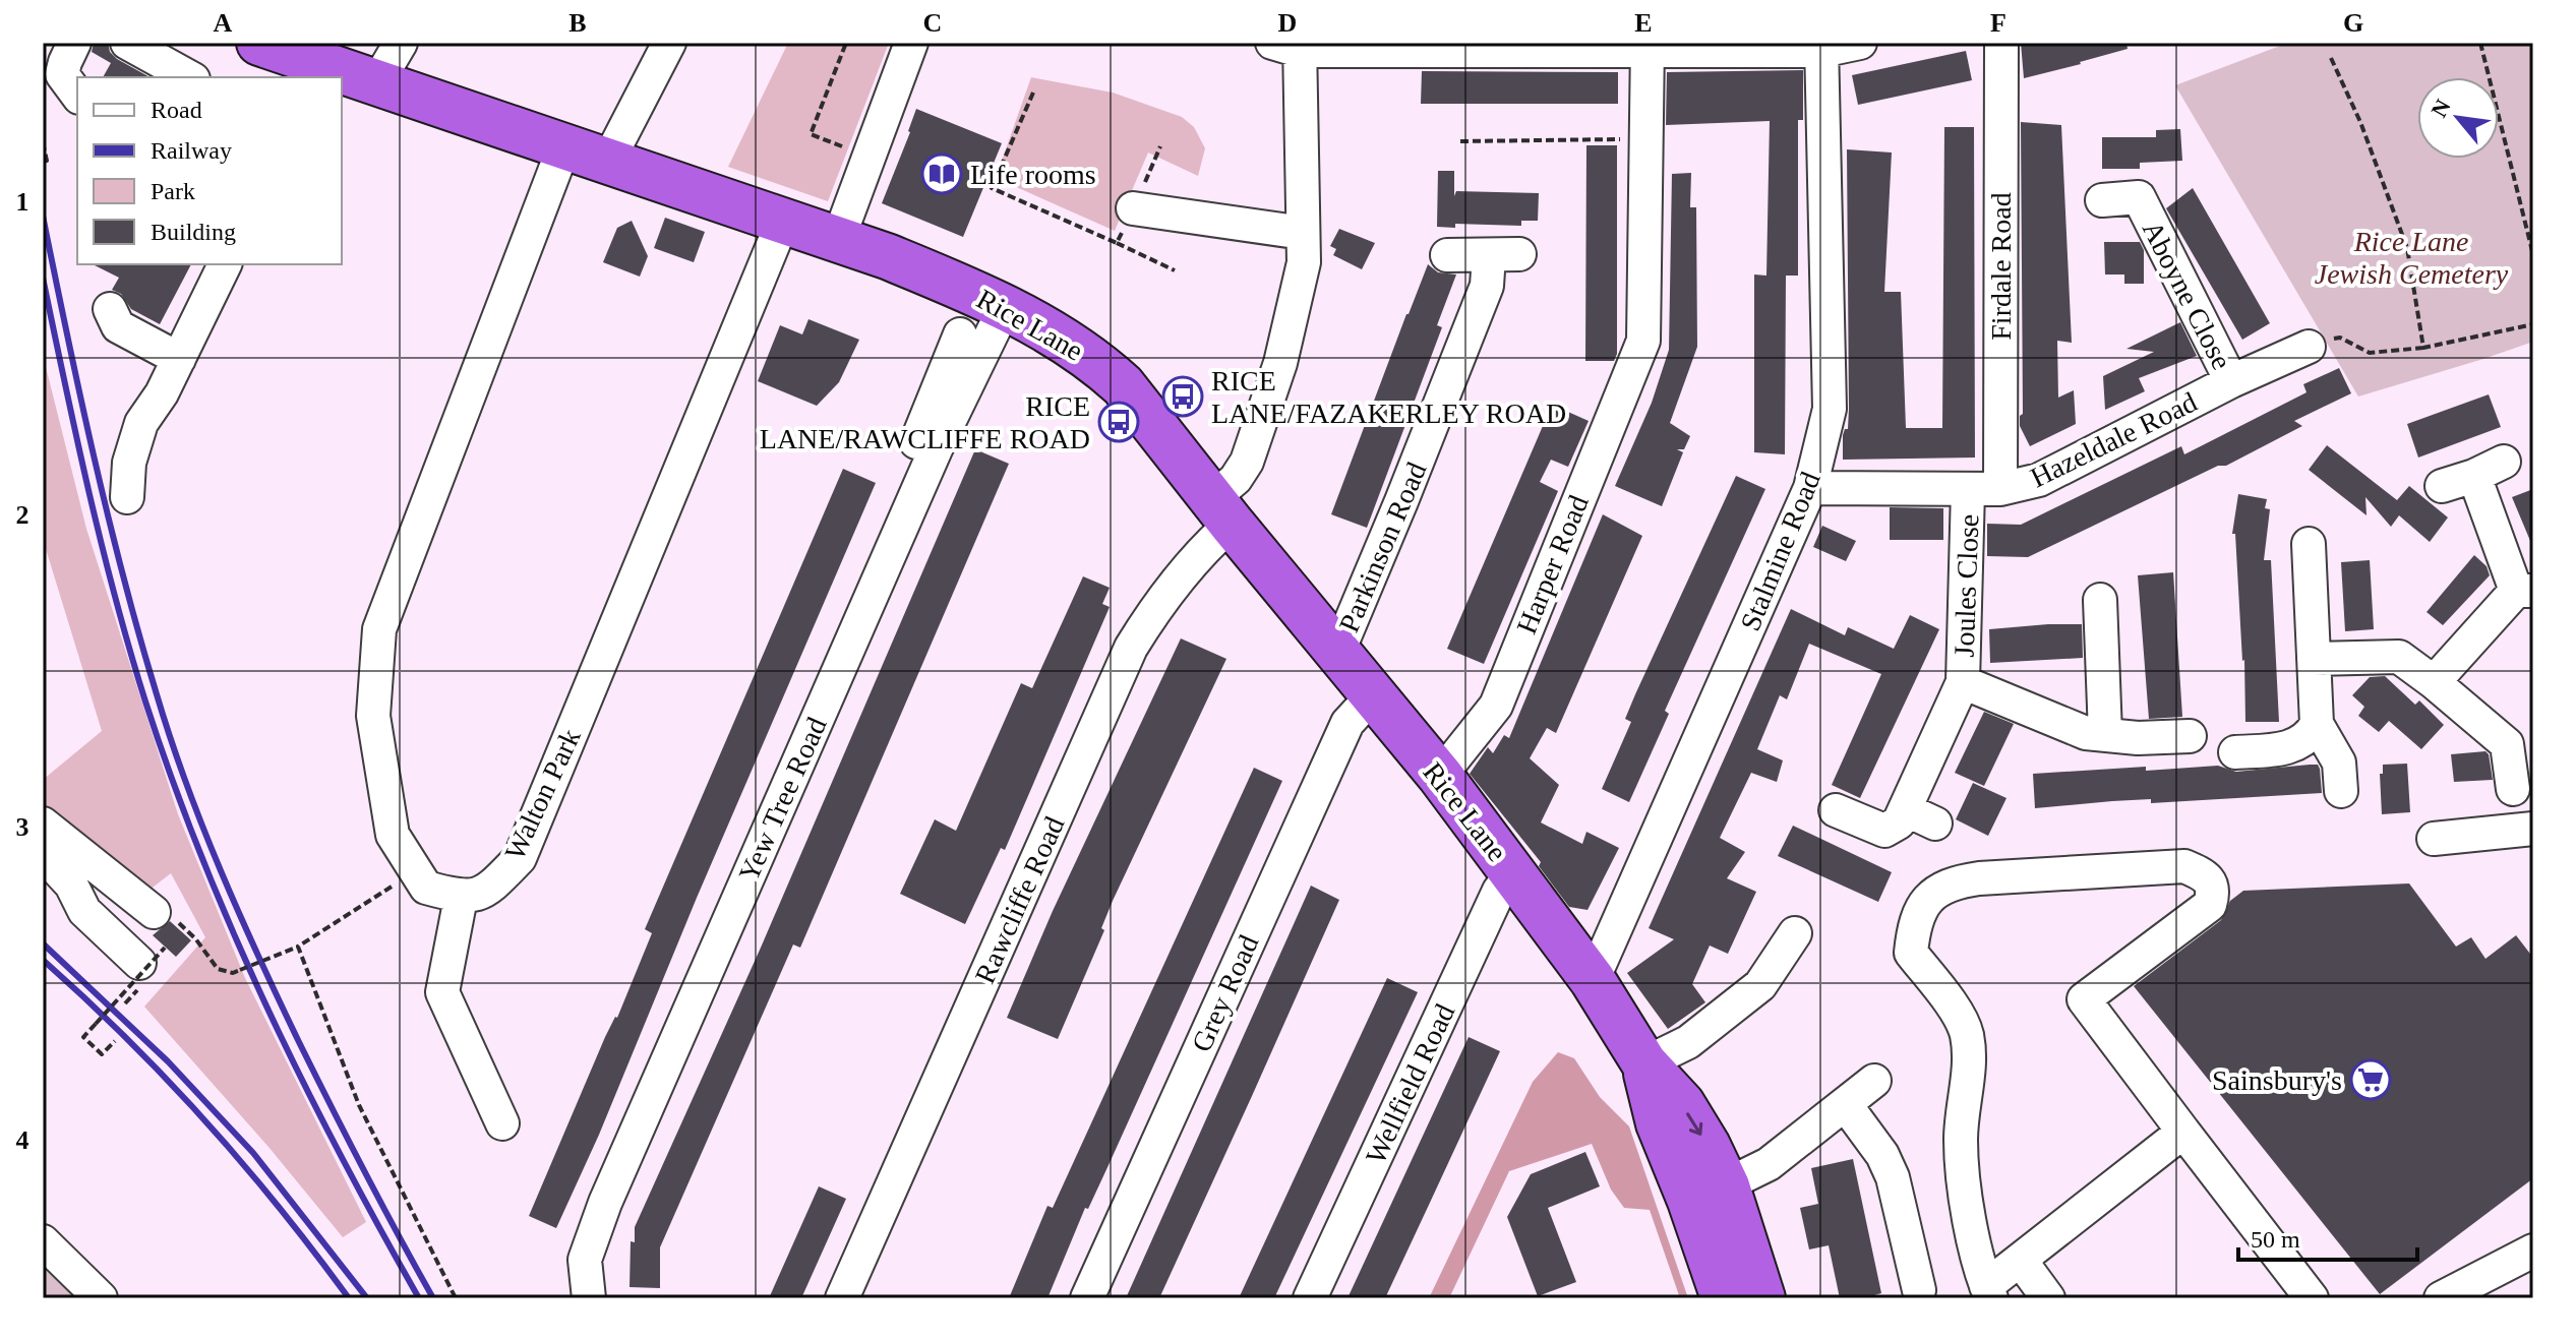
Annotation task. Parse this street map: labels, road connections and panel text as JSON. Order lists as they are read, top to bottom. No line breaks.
{"streets":{"highway":["Rice Lane"],"street":["Firdale Road","Aboyne Close","Hazeldale Road","Parkinson Road","Stalmine Road","Harper Road","Joules Close","Walton Park","Yew Tree Road","Rawcliffe Road","Grey Road","Wellfield Road"]},"crossings":[["Firdale Road","Hazeldale Road"],["Aboyne Close","Hazeldale Road"],["Rice Lane","Parkinson Road"],["Rice Lane","Stalmine Road"],["Rice Lane","Harper Road"],["Rice Lane","Walton Park"],["Rice Lane","Yew Tree Road"],["Rice Lane","Rawcliffe Road"],["Rice Lane","Grey Road"],["Rice Lane","Wellfield Road"],["Hazeldale Road","Stalmine Road"],["Hazeldale Road","Joules Close"]],"parks":["Rice Lane Jewish Cemetery"],"places":{"library":["Life rooms"],"bus stop":["RICE LANE/FAZAKERLEY ROAD","RICE LANE/RAWCLIFFE ROAD"],"supermarket":["Sainsbury's"]},"legend":["Road","Railway","Park","Building"],"scale_bar":"50 m","north":"top left","grid":{"columns":["A","B","C","D","E","F","G"],"rows":["1","2","3","4"]}}
